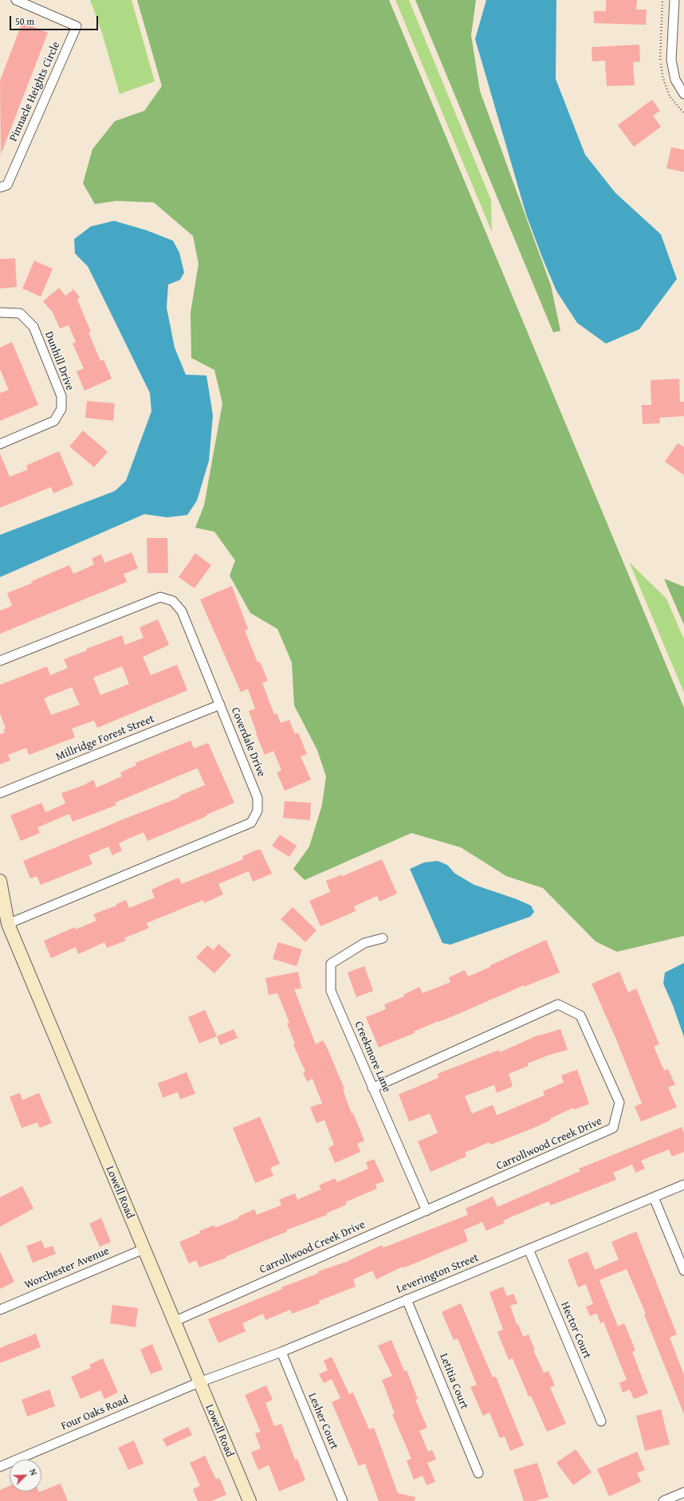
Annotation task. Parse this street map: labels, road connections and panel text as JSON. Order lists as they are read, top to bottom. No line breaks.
{"streets":{"street":["Pinnacle Heights Circle","Dunhill Drive","Millridge Forest Street","Coverdale Drive","Creekmore Lane","Carrollwood Creek Drive","Lowell Road","Worchester Avenue","Leverington Street","Hector Court","Letitia Court","Four Oaks Road","Lesher Court"]},"crossings":[["Millridge Forest Street","Coverdale Drive"],["Coverdale Drive","Lowell Road"],["Creekmore Lane","Carrollwood Creek Drive"],["Carrollwood Creek Drive","Lowell Road"],["Lowell Road","Worchester Avenue"],["Lowell Road","Leverington Street"],["Lowell Road","Four Oaks Road"],["Leverington Street","Hector Court"],["Leverington Street","Letitia Court"],["Leverington Street","Four Oaks Road"],["Leverington Street","Lesher Court"]],"scale_bar":"50 m","north":"top right"}
